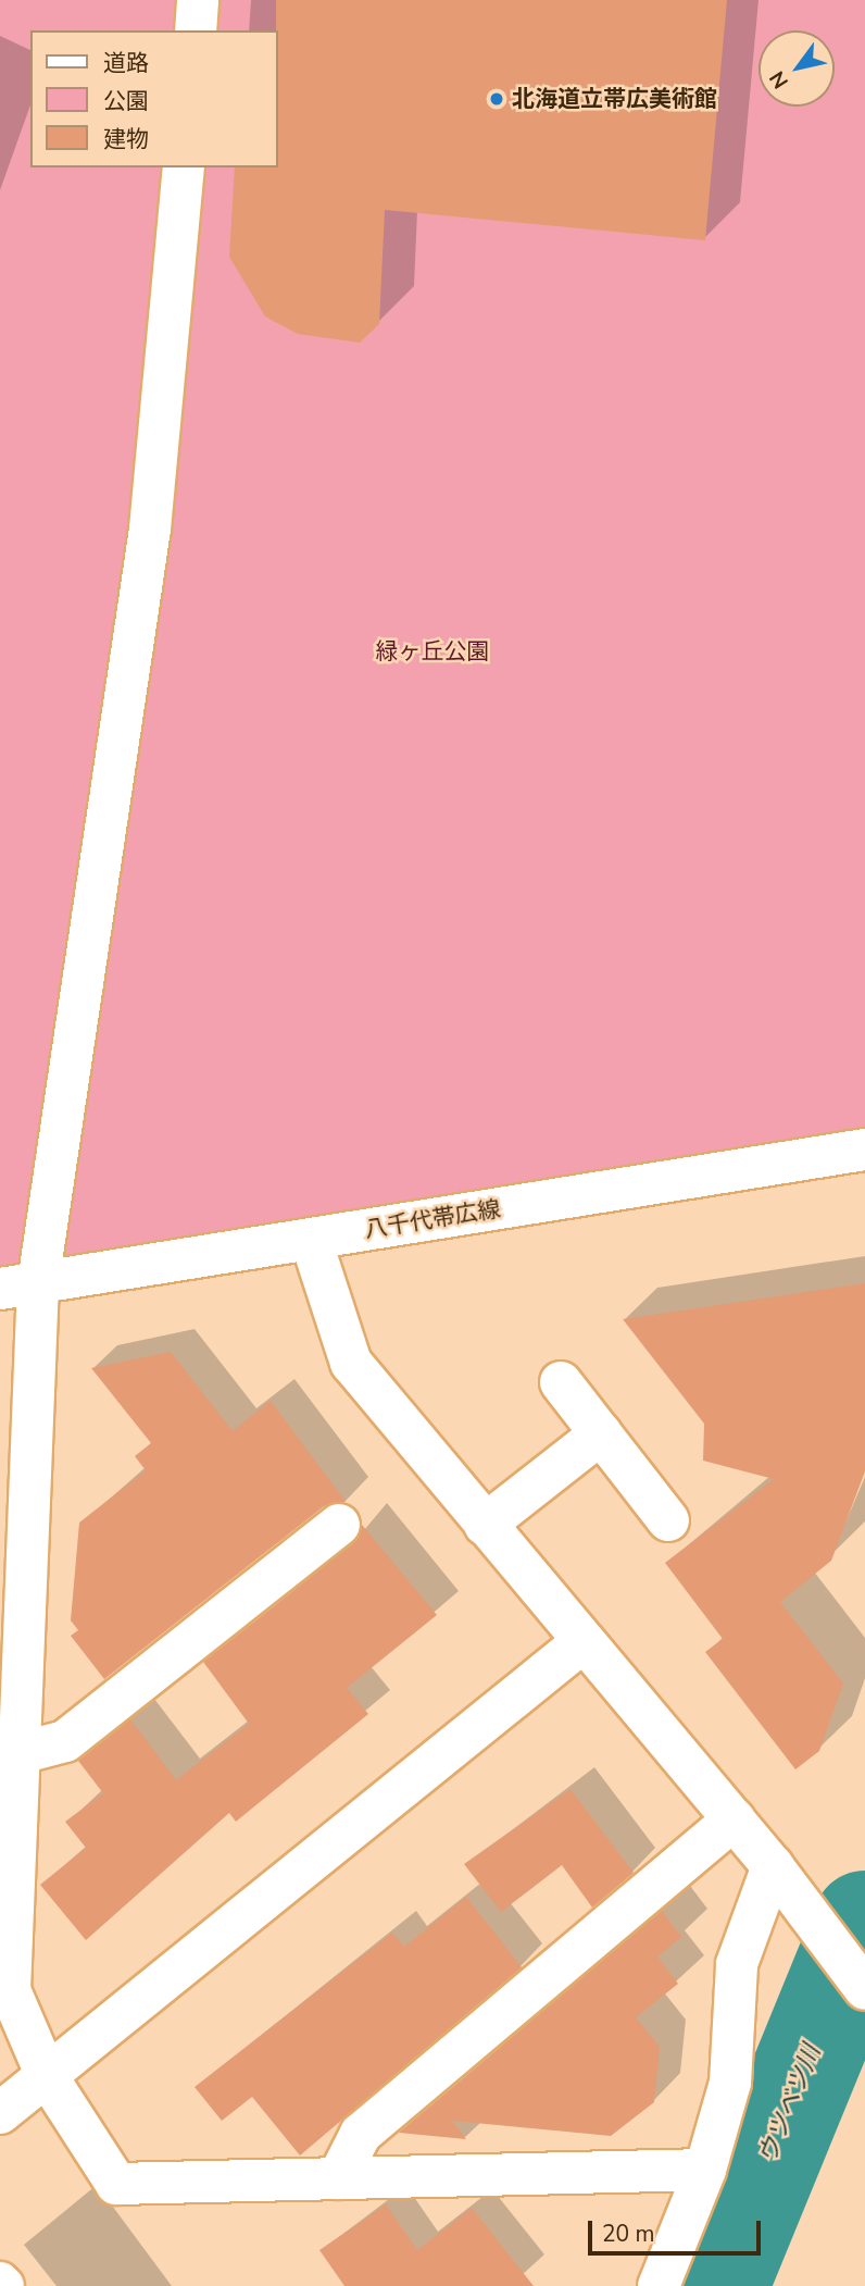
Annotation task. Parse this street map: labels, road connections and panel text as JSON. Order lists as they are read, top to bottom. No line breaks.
{"streets":{"street":["八千代帯広線"]},"water":["ウツベツ川"],"parks":["緑ヶ丘公園"],"places":["北海道立帯広美術館"],"legend":["道路","公園","建物"],"scale_bar":"20 m","north":"bottom left"}
